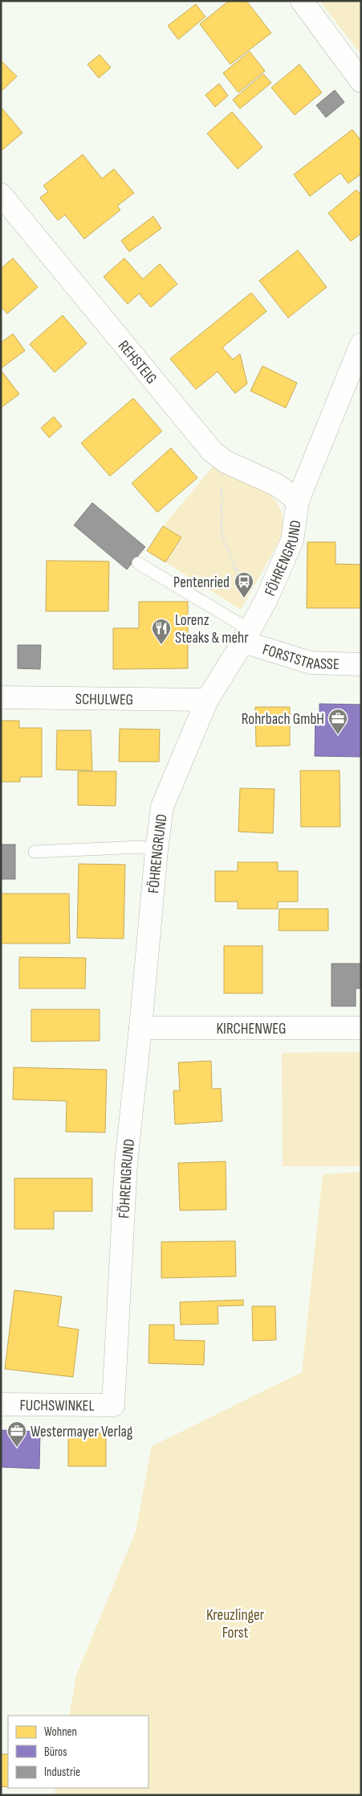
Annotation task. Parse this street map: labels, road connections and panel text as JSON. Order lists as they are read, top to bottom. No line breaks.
{"streets":{"street":["REHSTEIG","FÖHRENGRUND","FORSTSTRASSE","SCHULWEG","KIRCHENWEG","FUCHSWINKEL"]},"crossings":[["REHSTEIG","FÖHRENGRUND"],["FÖHRENGRUND","FORSTSTRASSE"],["FÖHRENGRUND","SCHULWEG"],["FÖHRENGRUND","KIRCHENWEG"],["FÖHRENGRUND","FUCHSWINKEL"]],"parks":["Kreuzlinger Forst"],"places":{"bus stop":["Pentenried"],"restaurant":["Lorenz Steaks & mehr"],"office":["Rohrbach GmbH","Westermayer Verlag"]},"legend":["Wohnen","Büros","Industrie"]}
